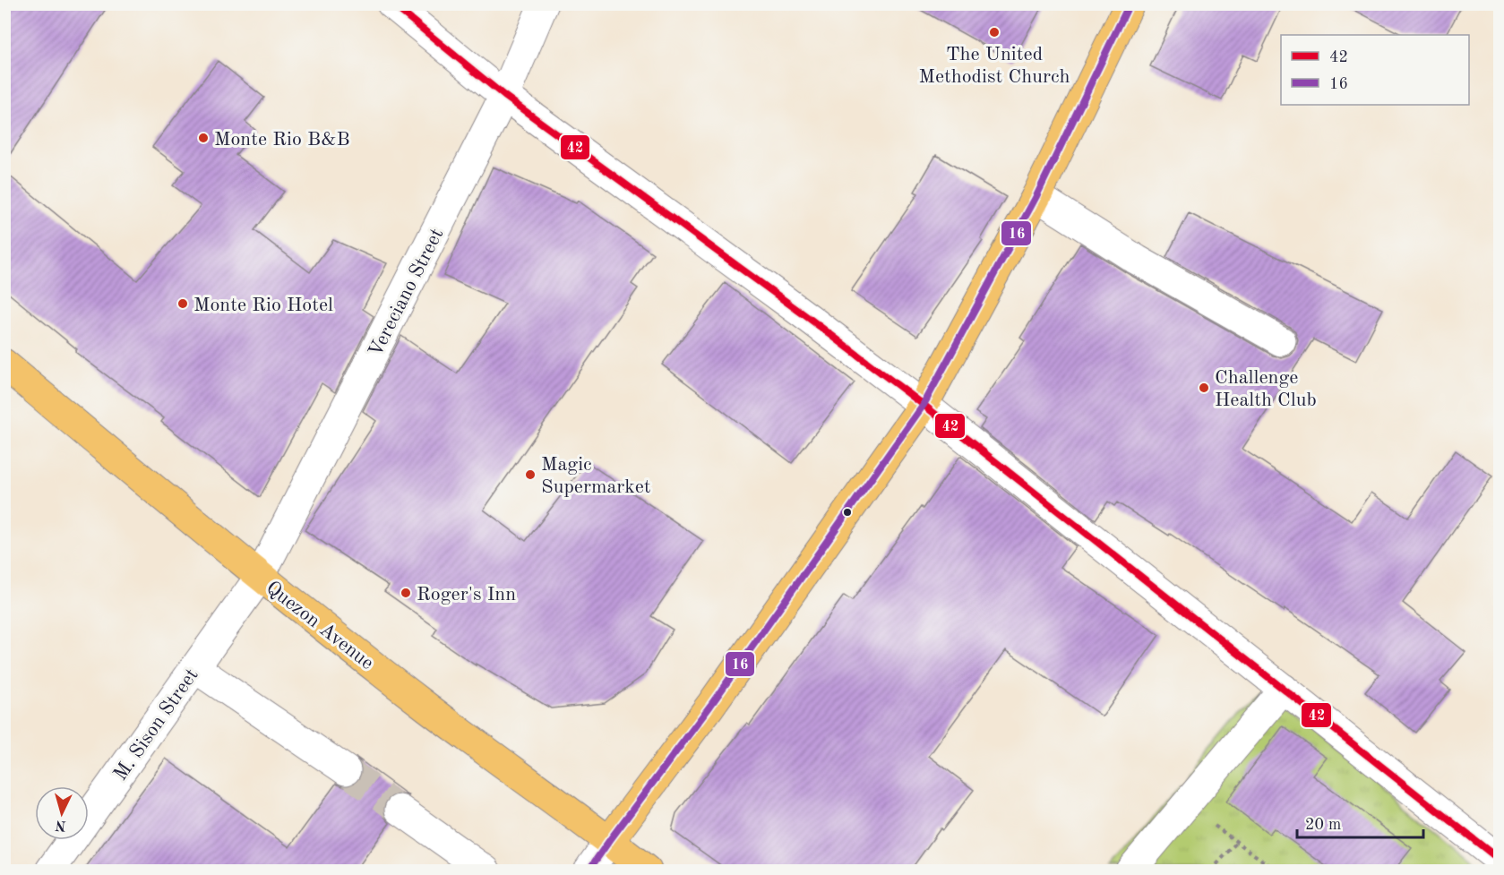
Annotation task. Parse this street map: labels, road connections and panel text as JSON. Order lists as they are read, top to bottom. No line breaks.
{"streets":{"main road":["Quezon Avenue"],"street":["Vereciano Street","M. Sison Street"]},"crossings":[["Vereciano Street","Quezon Avenue"],["Vereciano Street","M. Sison Street"],["Quezon Avenue","M. Sison Street"]],"places":["The United Methodist Church","Monte Rio B&B","Monte Rio Hotel","Challenge Health Club","Magic Supermarket","Roger's Inn"],"lines":["transit line 42","transit line 16"],"legend":["42","16"],"scale_bar":"20 m","north":"bottom"}
